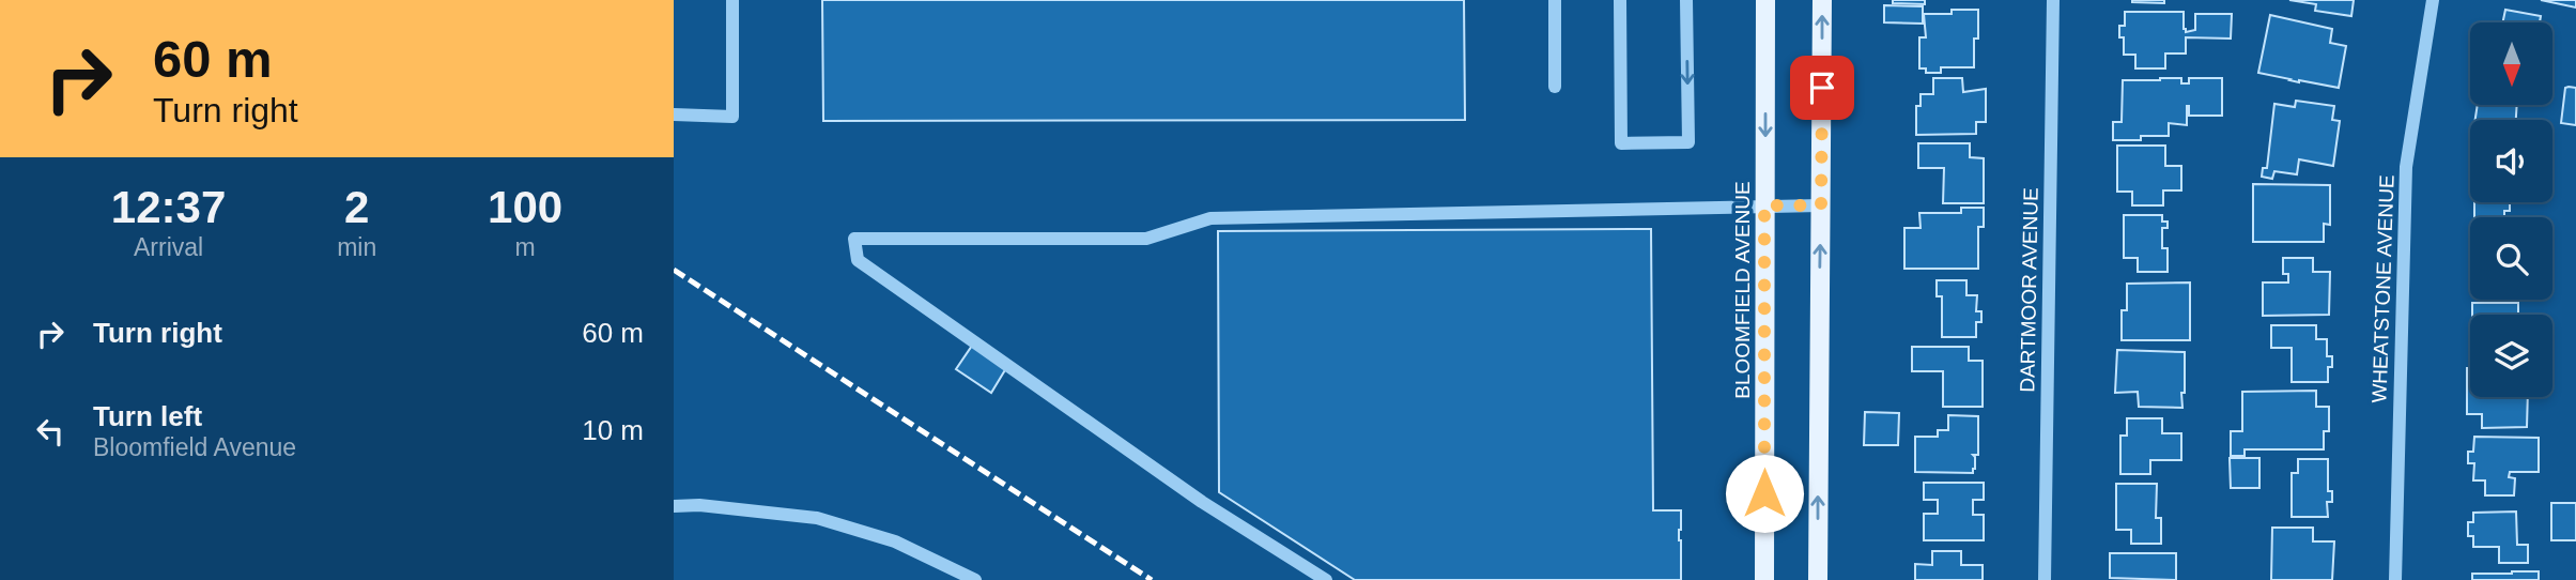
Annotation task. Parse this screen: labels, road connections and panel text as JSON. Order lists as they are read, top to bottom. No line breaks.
{"streets":{"main road":["BLOOMFIELD AVENUE"],"street":["WHEATSTONE AVENUE","DARTMOOR AVENUE"]},"north":"bottom","page":{"turn":["60 m","Turn right"],"eta":["12:37","Arrival","2","min","100","m"],"list":[{"name":"Turn right","value":"60 m"},{"name":"Turn left","note":"Bloomfield Avenue","value":"10 m"}]}}
